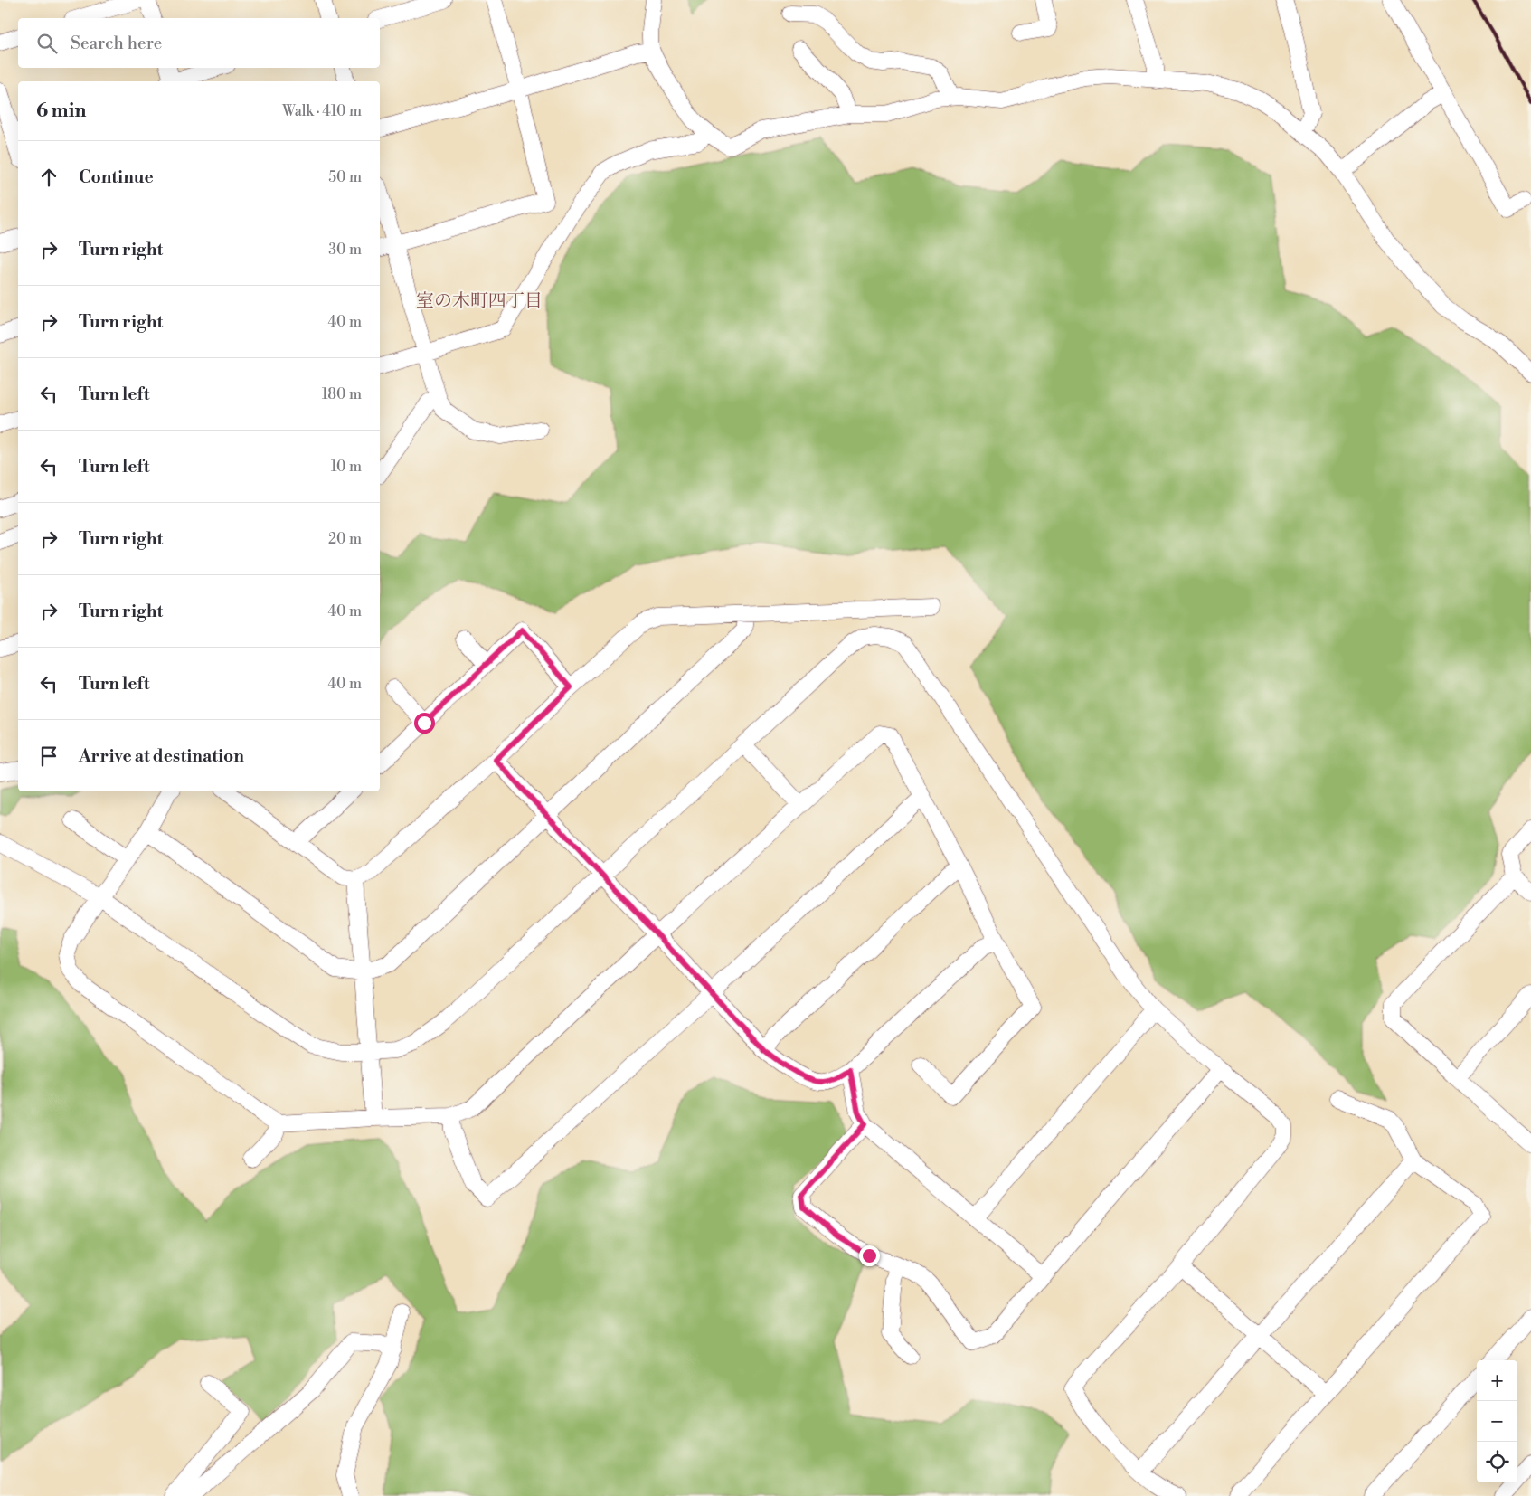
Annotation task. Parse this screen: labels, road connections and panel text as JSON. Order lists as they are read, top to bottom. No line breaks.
{"districts":["室の木町四丁目"],"page":{"search":"Search here","heading":["6 min","Walk · 410 m"],"list":[["Continue","50 m"],["Turn right","30 m"],["Turn right","40 m"],["Turn left","180 m"],["Turn left","10 m"],["Turn right","20 m"],["Turn right","40 m"],["Turn left","40 m"],"Arrive at destination"],"map_buttons":["+","−"]}}
